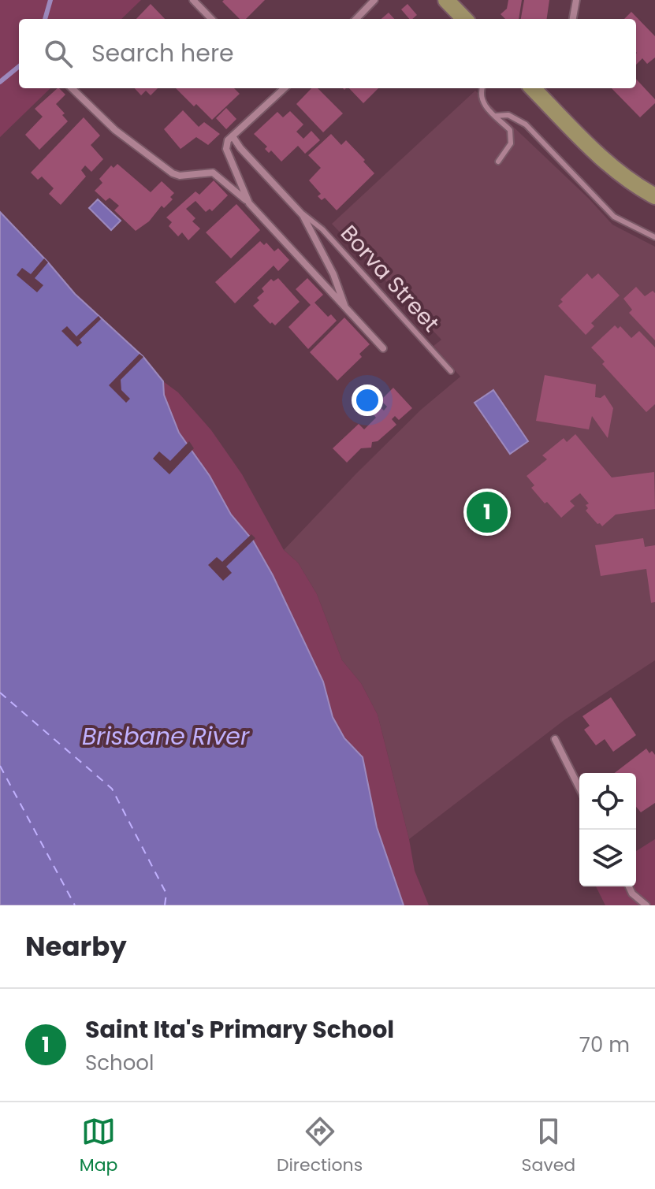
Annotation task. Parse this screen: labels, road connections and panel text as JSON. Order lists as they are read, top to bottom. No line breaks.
{"streets":{"street":["Borva Street"]},"water":["Brisbane River"],"page":{"search":"Search here","pins":"1","heading":"Nearby","list":[{"mark":"1","name":"Saint Ita's Primary School","note":"School","value":"70 m"}],"nav":["Map","Directions","Saved"]}}
